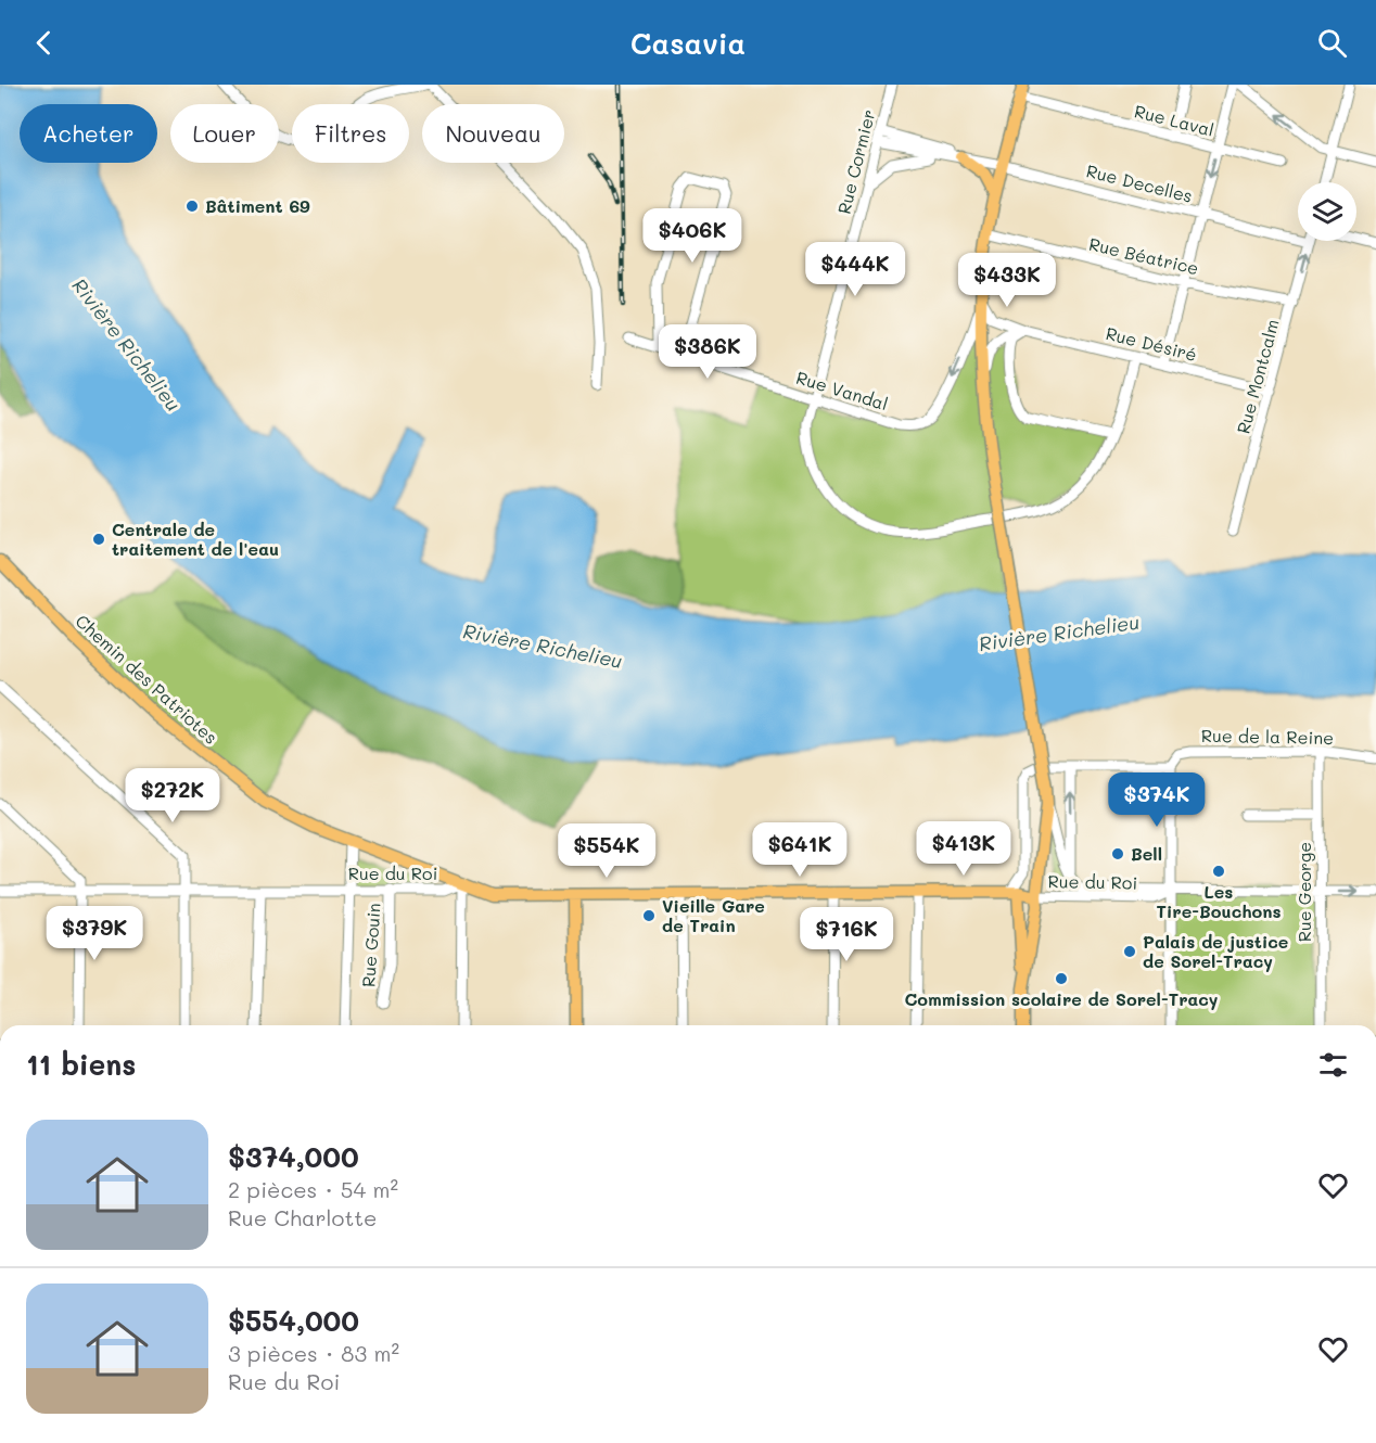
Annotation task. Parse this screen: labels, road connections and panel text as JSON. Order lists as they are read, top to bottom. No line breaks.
{"streets":{"main road":["Chemin des Patriotes","Rue du Roi"],"street":["Rue Laval","Rue Cormier","Rue Decelles","Rue Béatrice","Rue Désiré","Rue Montcalm","Rue Vandal","Rue de la Reine","Rue George","Rue Gouin"]},"crossings":[["Rue Cormier","Rue Decelles"],["Rue Cormier","Rue Désiré"],["Rue Cormier","Rue Vandal"],["Rue Decelles","Rue Montcalm"],["Rue Béatrice","Rue Montcalm"],["Rue Désiré","Rue Montcalm"],["Chemin des Patriotes","Rue du Roi"],["Rue de la Reine","Rue George"],["Rue du Roi","Rue George"],["Rue du Roi","Rue Gouin"]],"water":["Rivière Richelieu"],"places":["Bâtiment 69","Centrale de traitement de l'eau","Bell","Les Tire-Bouchons","Vieille Gare de Train","Palais de justice de Sorel-Tracy","Commission scolaire de Sorel-Tracy"],"page":{"header":"Casavia","chip":["Acheter","Louer","Filtres","Nouveau"],"price":["$406K","$444K","$433K","$386K","$272K","$374K","$413K","$641K","$554K","$379K","$716K"],"heading":"11 biens","list":[{"name":"$374,000","note":"2 pièces · 54 m² · Rue Charlotte"},{"name":"$554,000","note":"3 pièces · 83 m² · Rue du Roi"}]}}
